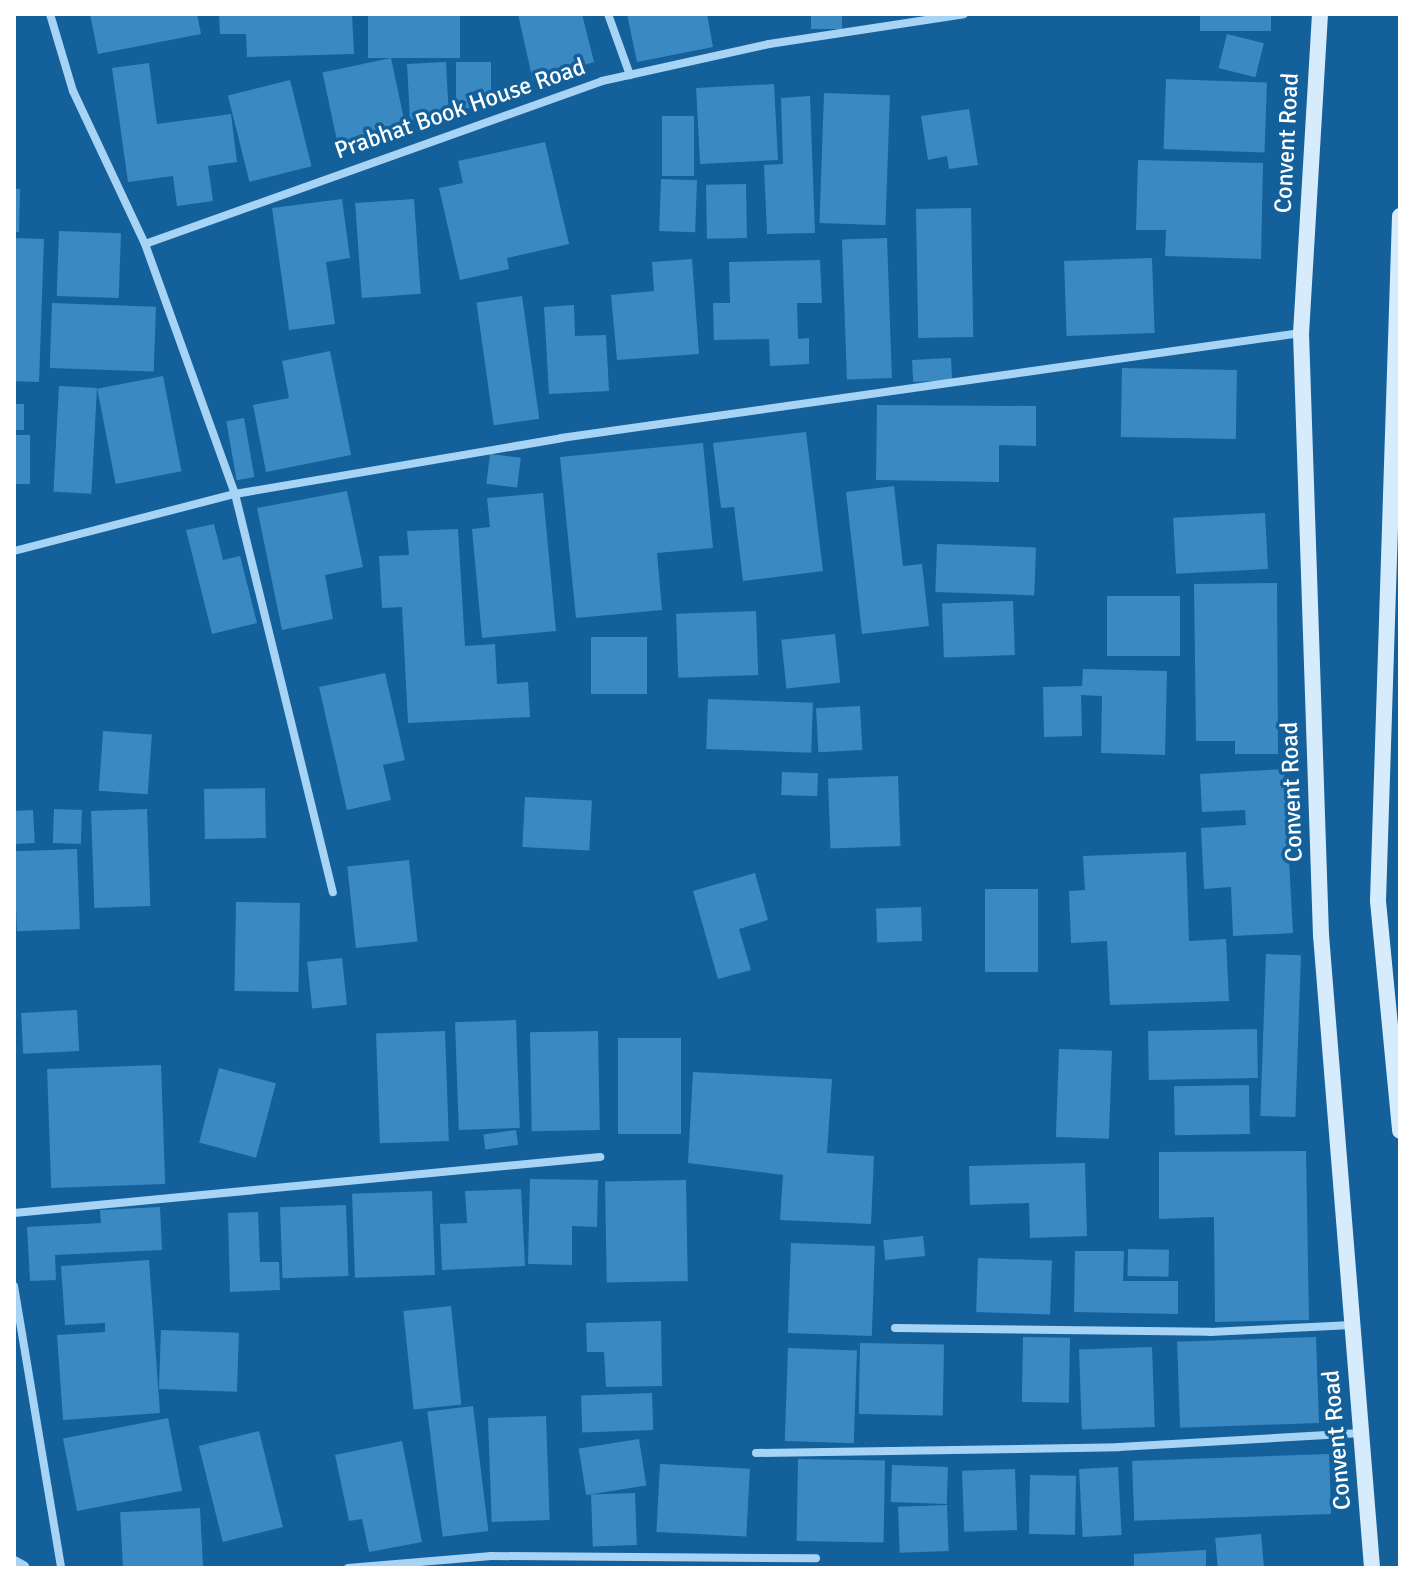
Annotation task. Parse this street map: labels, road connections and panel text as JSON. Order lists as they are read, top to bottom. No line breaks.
{"streets":{"main road":["Convent Road"],"street":["Prabhat Book House Road"]}}
